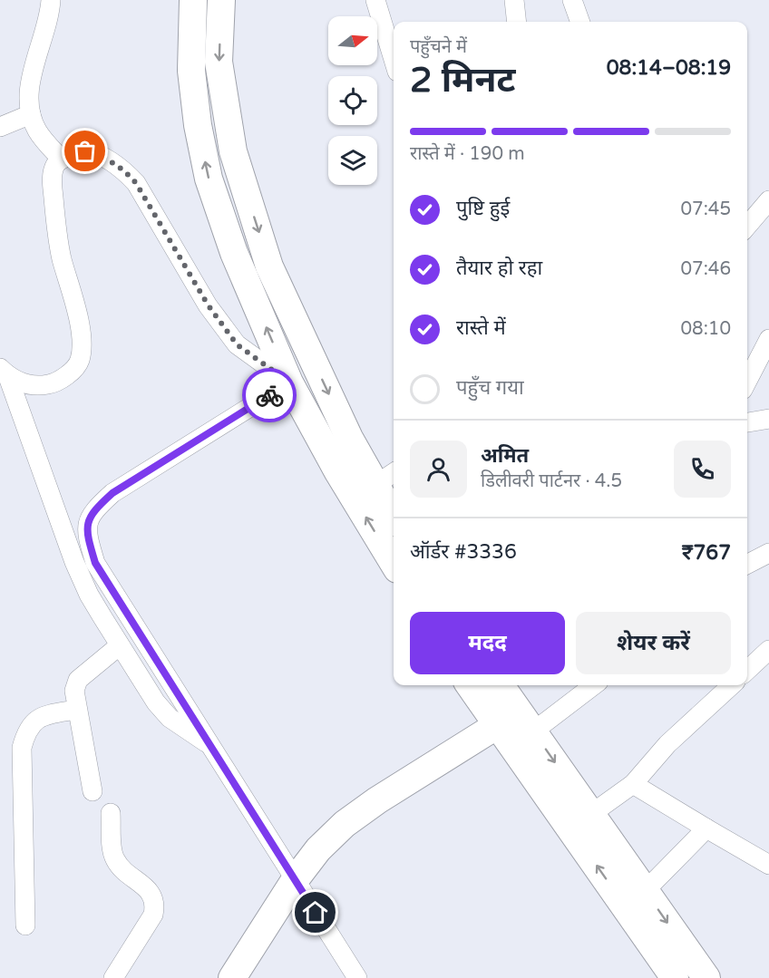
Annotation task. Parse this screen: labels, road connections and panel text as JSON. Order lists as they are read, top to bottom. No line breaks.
{"north":"right","page":{"heading":["2 मिनट","पहुँचने में","08:14–08:19"],"panel":["अमित","डिलीवरी पार्टनर · 4.5","ऑर्डर #3336","₹767"],"bar":"रास्ते में · 190 m","list":[["पुष्टि हुई","07:45"],["तैयार हो रहा","07:46"],["रास्ते में","08:10"],"पहुँच गया"],"buttons":["मदद","शेयर करें"]}}
